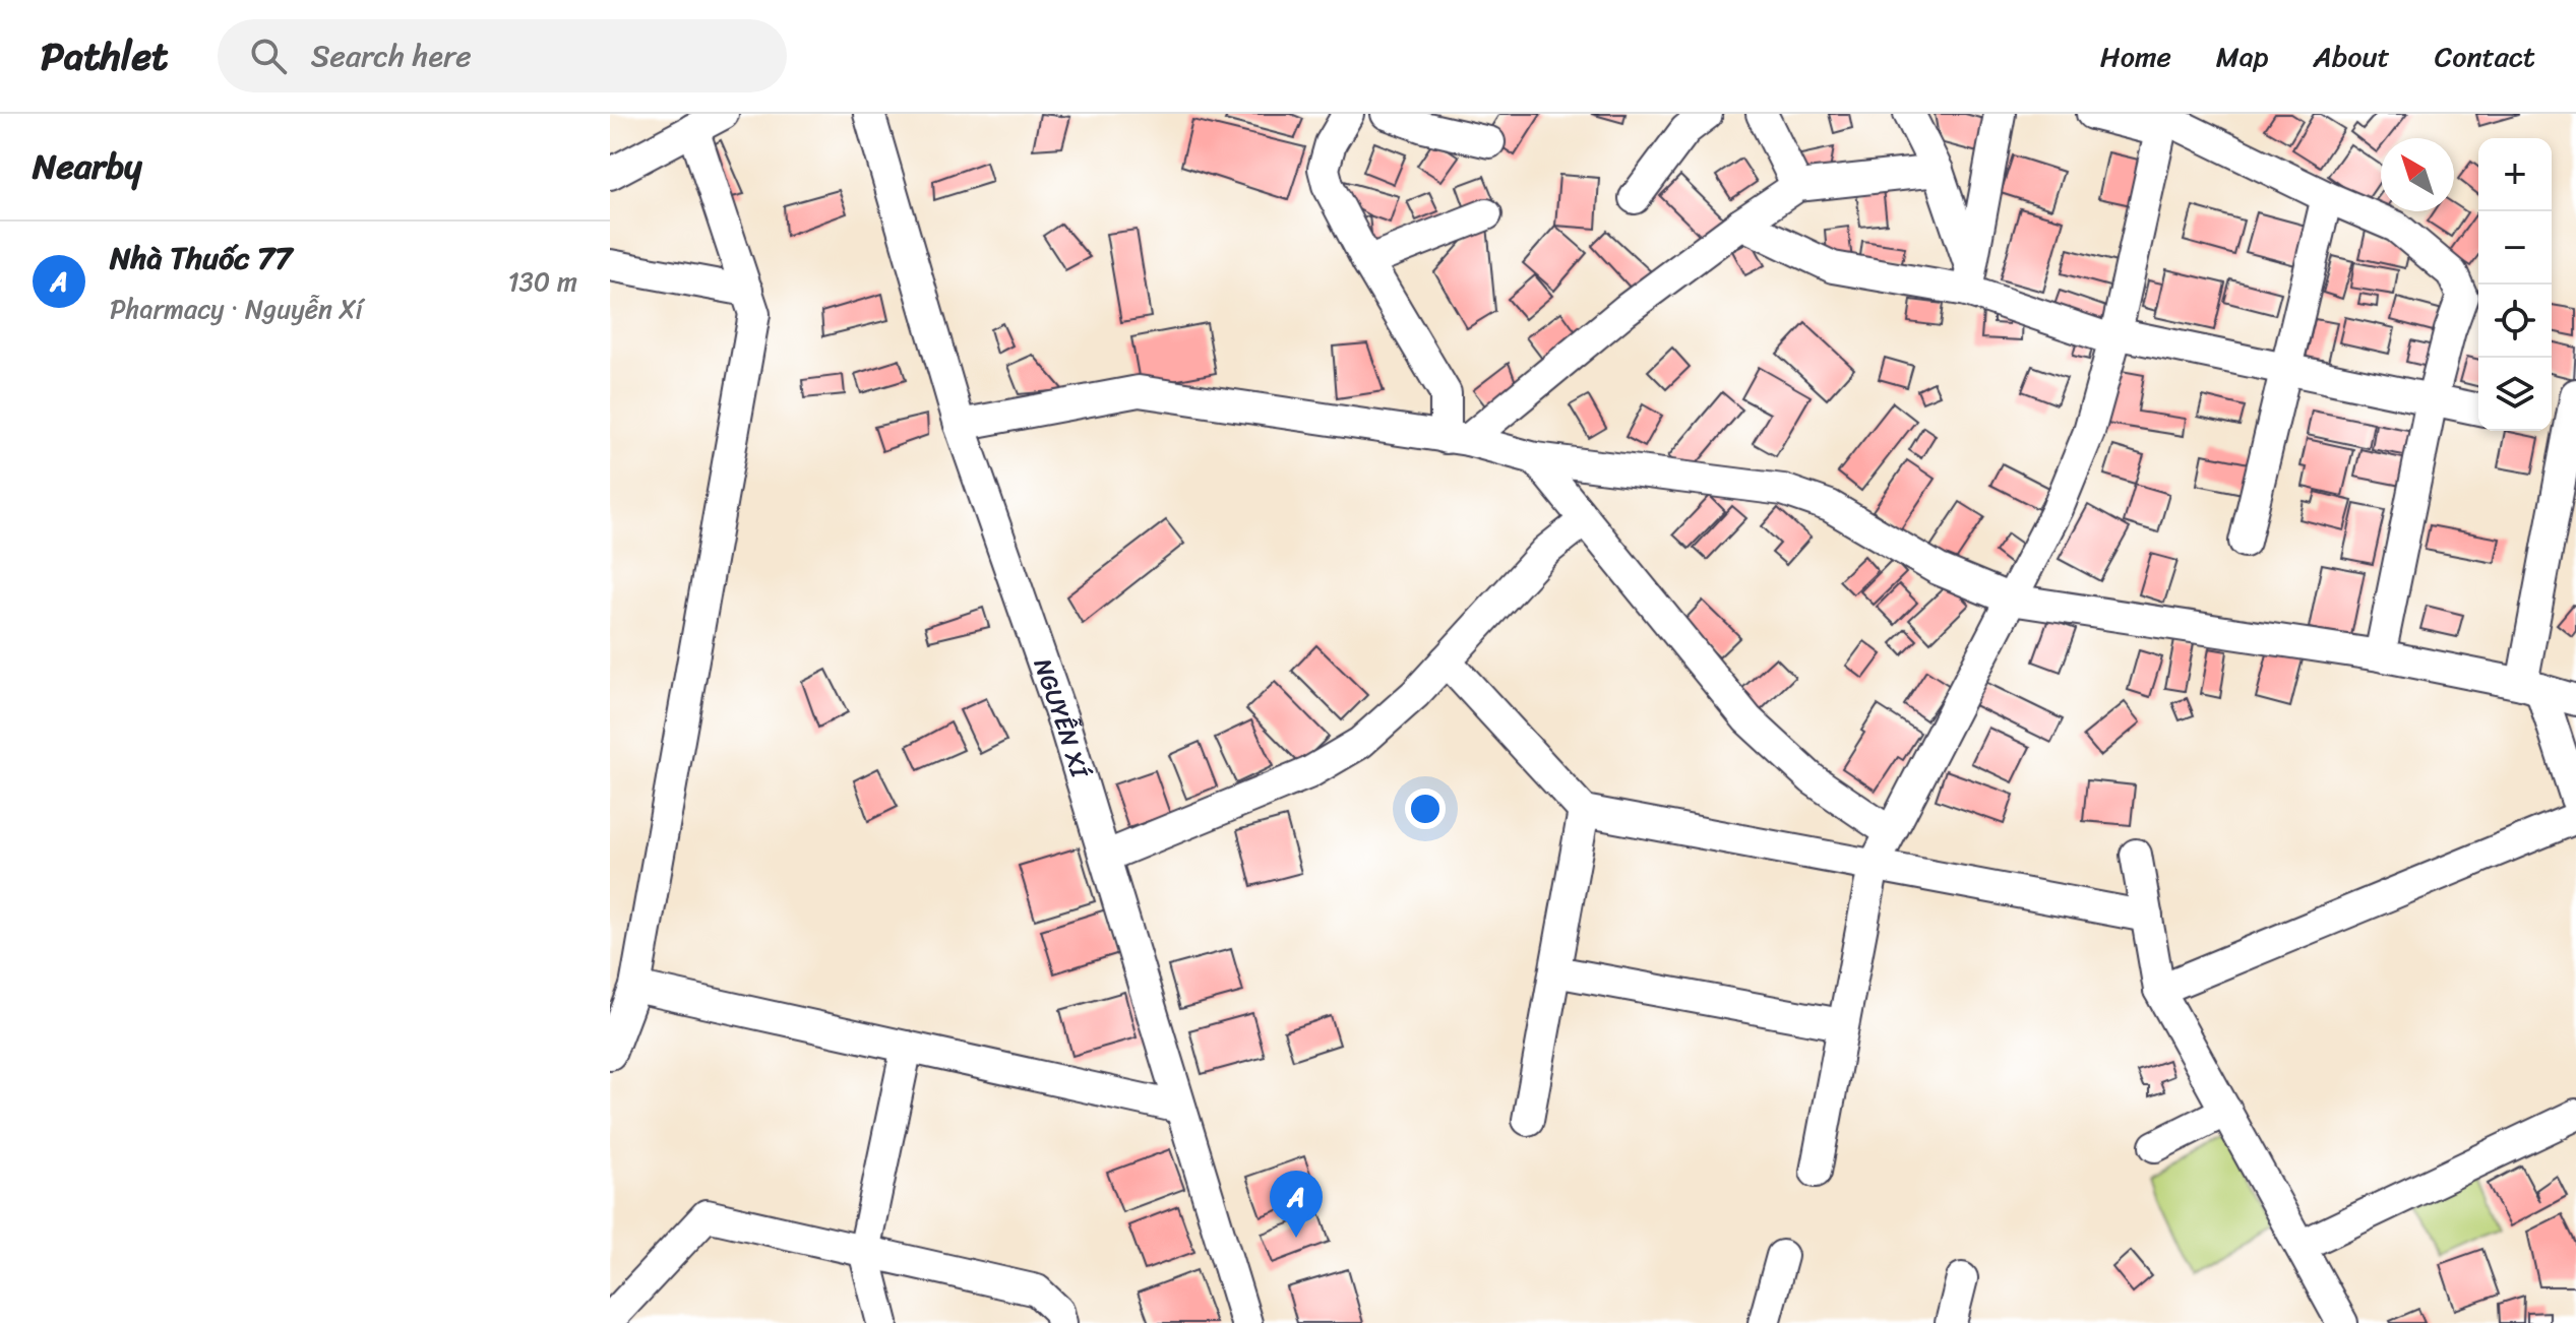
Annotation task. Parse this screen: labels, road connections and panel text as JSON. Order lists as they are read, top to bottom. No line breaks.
{"streets":{"street":["NGUYỄN XÍ"]},"north":"top left","page":{"header":"Pathlet","search":"Search here","nav":["Home","Map","About","Contact"],"heading":"Nearby","map_buttons":["+","−"],"list":[{"mark":"A","name":"Nhà Thuốc 77","note":"Pharmacy · Nguyễn Xí","value":"130 m"}],"pins":"A"}}
